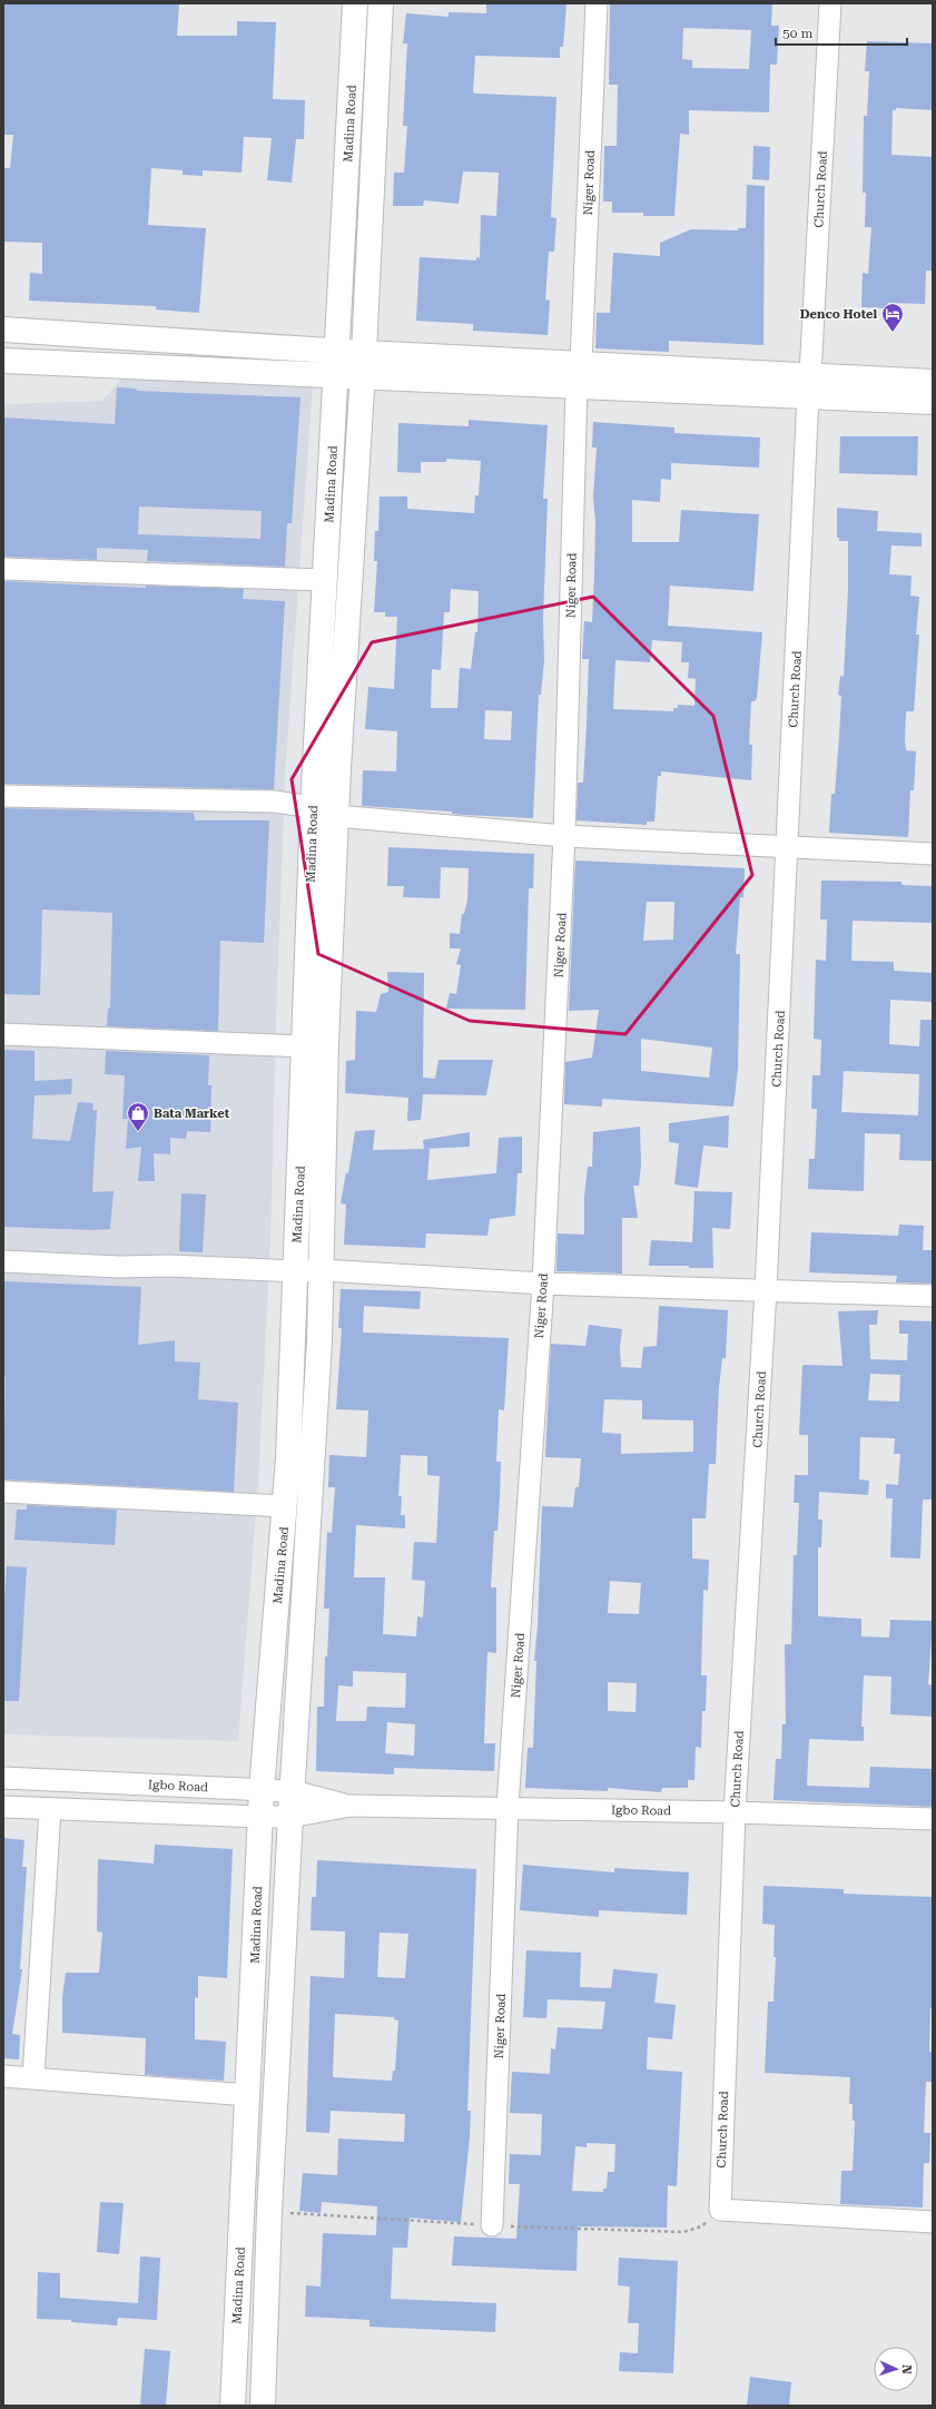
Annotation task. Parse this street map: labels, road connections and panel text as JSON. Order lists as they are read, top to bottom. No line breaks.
{"streets":{"main road":["Madina Road"],"street":["Niger Road","Church Road","Igbo Road"]},"crossings":[["Madina Road","Igbo Road"],["Niger Road","Igbo Road"],["Church Road","Igbo Road"]],"places":{"hotel":["Denco Hotel"],"shop":["Bata Market"]},"scale_bar":"50 m","north":"right"}
